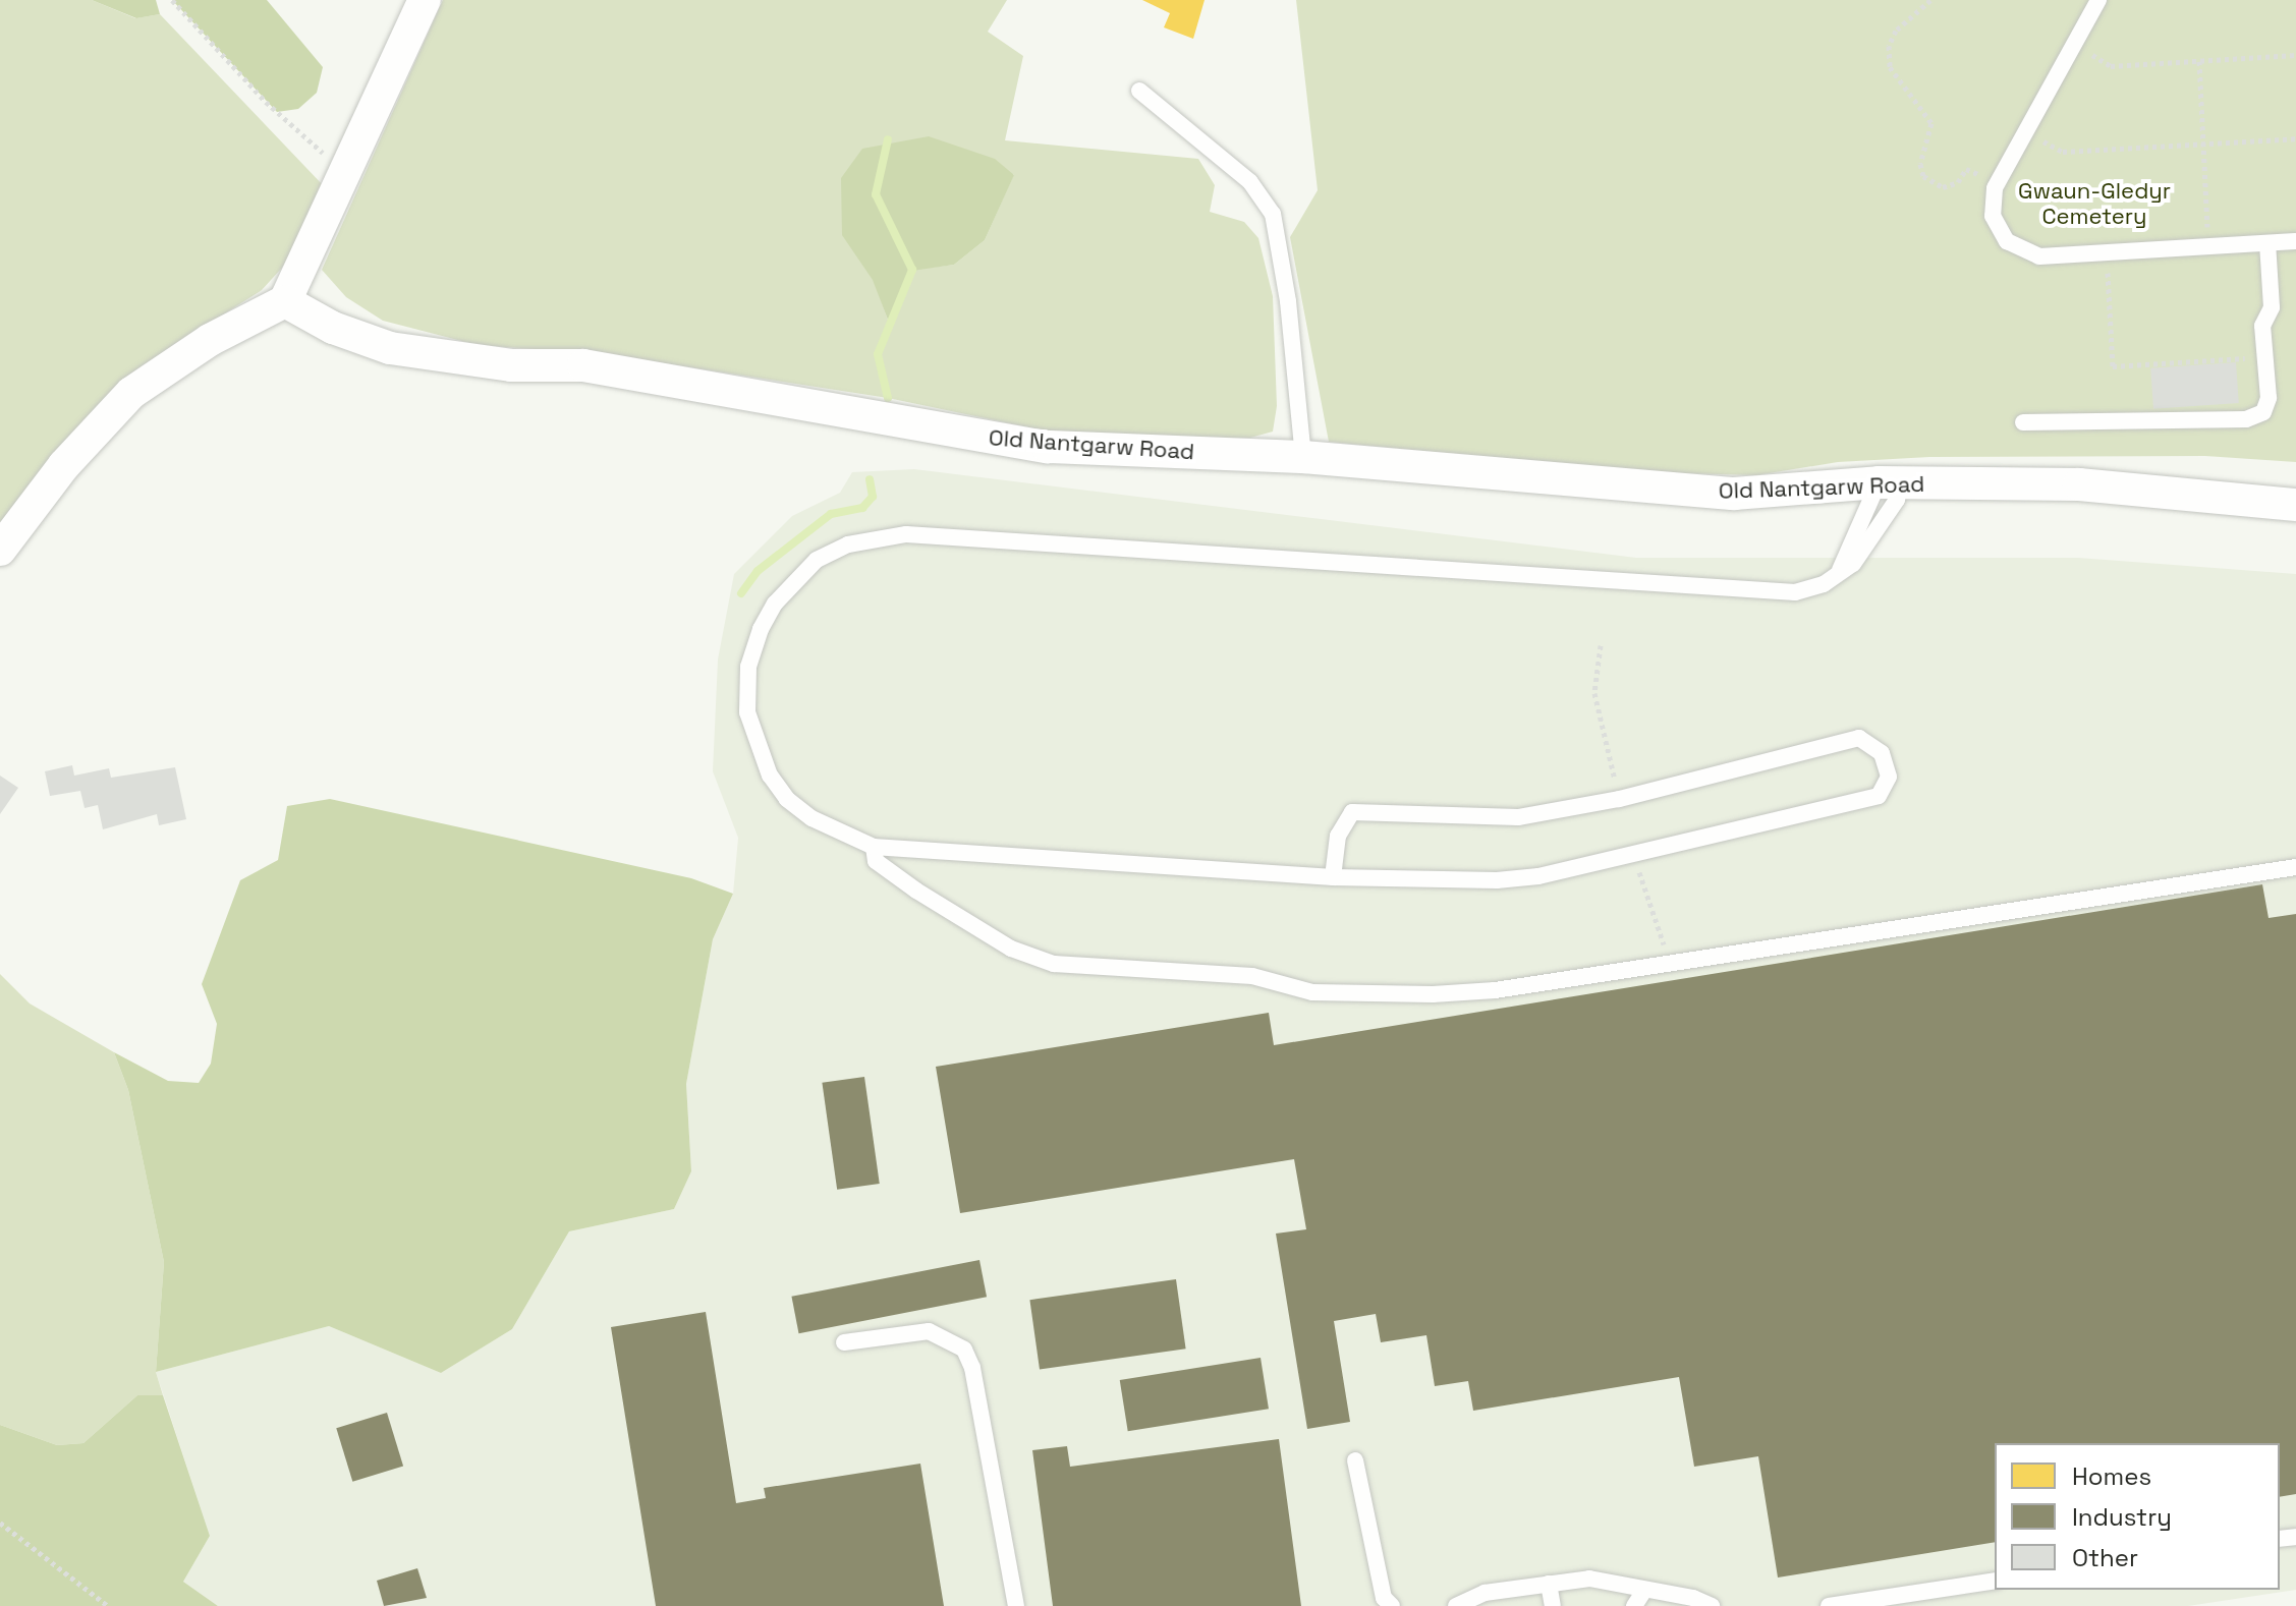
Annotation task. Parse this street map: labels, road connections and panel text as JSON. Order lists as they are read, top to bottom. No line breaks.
{"streets":{"street":["Old Nantgarw Road"]},"parks":["Gwaun-Gledyr Cemetery"],"legend":["Homes","Industry","Other"]}
